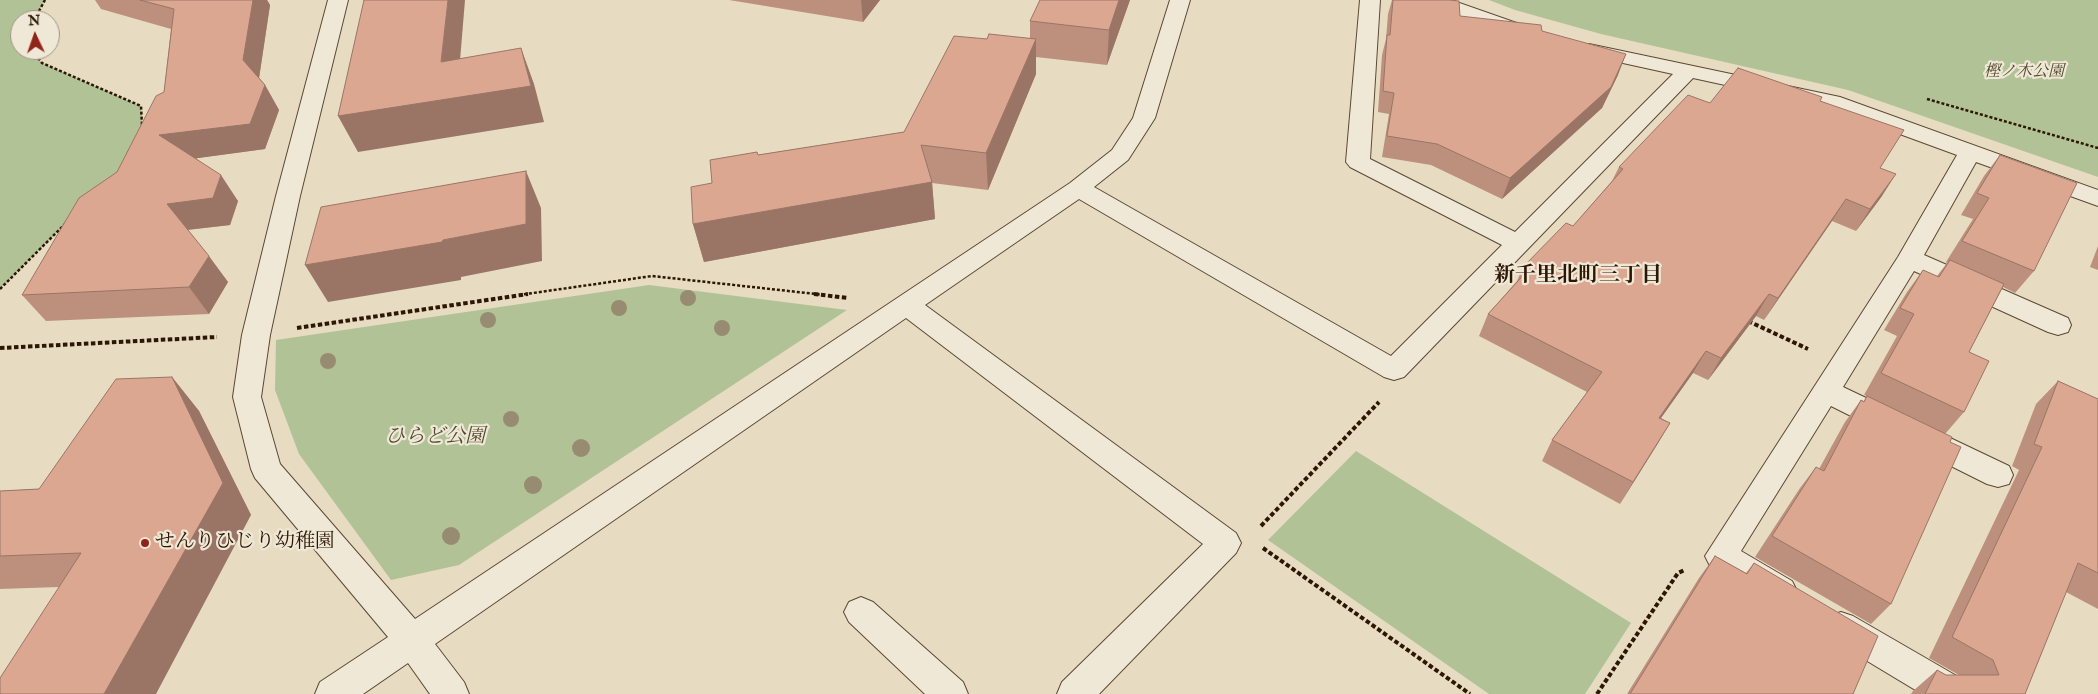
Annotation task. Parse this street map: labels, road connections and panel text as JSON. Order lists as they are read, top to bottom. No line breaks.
{"districts":["新千里北町三丁目"],"parks":["樫ノ木公園","ひらど公園"],"places":["せんりひじり幼稚園"],"north":"top"}
